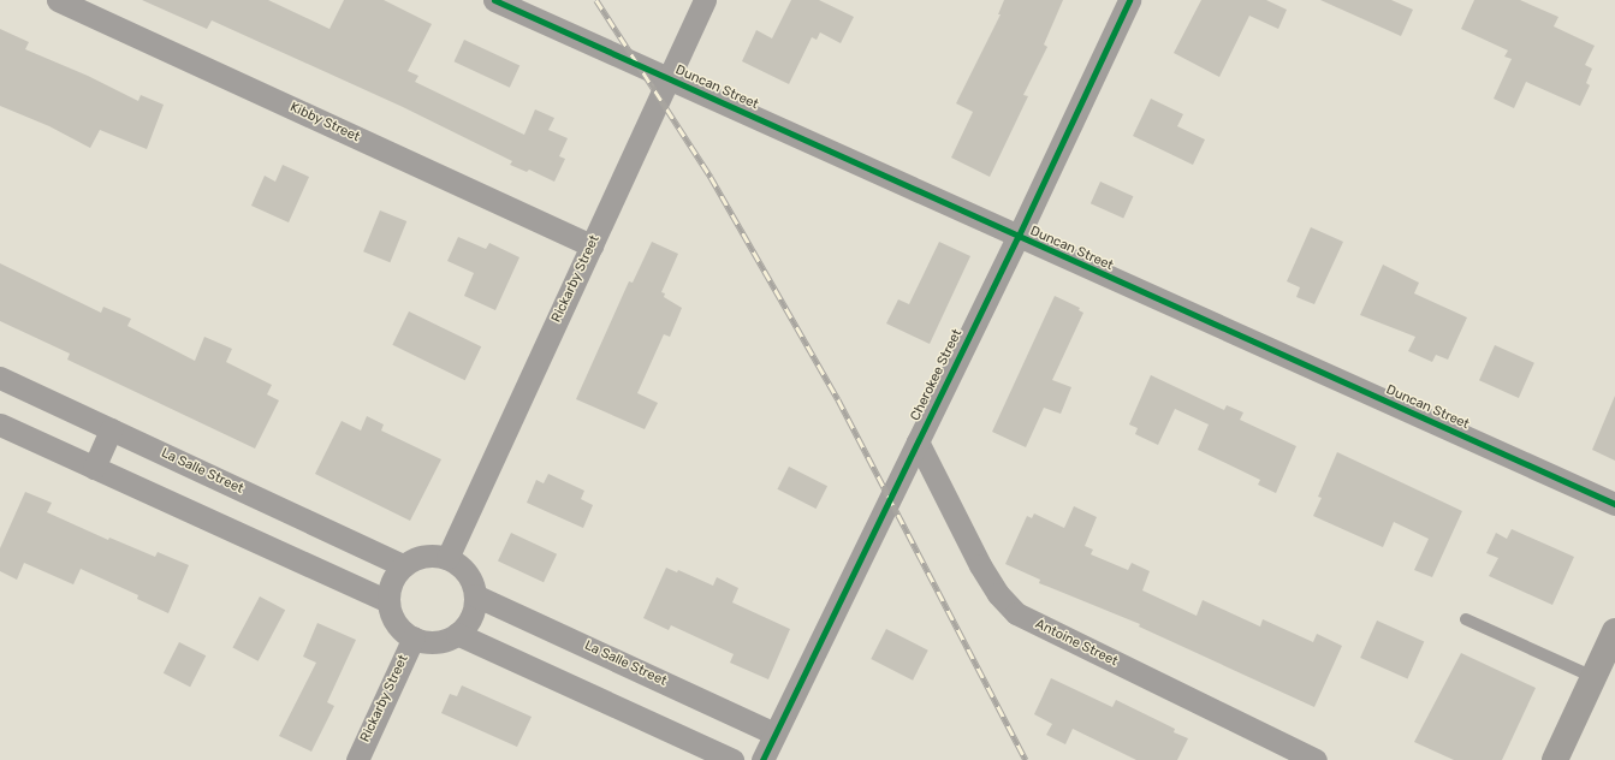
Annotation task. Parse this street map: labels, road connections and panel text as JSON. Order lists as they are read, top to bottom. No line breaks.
{"streets":{"street":["Duncan Street","Kibby Street","Rickarby Street","Cherokee Street","La Salle Street","Antoine Street"]},"crossings":[["Duncan Street","Rickarby Street"],["Duncan Street","Cherokee Street"],["Kibby Street","Rickarby Street"],["Rickarby Street","La Salle Street"],["Cherokee Street","La Salle Street"],["Cherokee Street","Antoine Street"]]}
